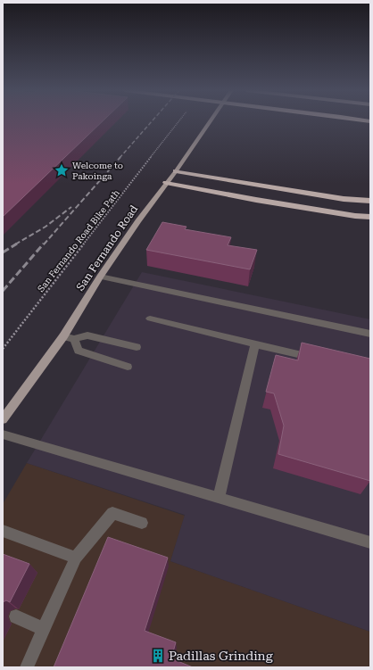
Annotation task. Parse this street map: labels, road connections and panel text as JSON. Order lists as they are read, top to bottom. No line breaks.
{"streets":{"main road":["San Fernando Road"],"path":["San Fernando Road Bike Path"]},"places":{"place":["Welcome to Pakoinga"],"building":["Padillas Grinding"]}}
